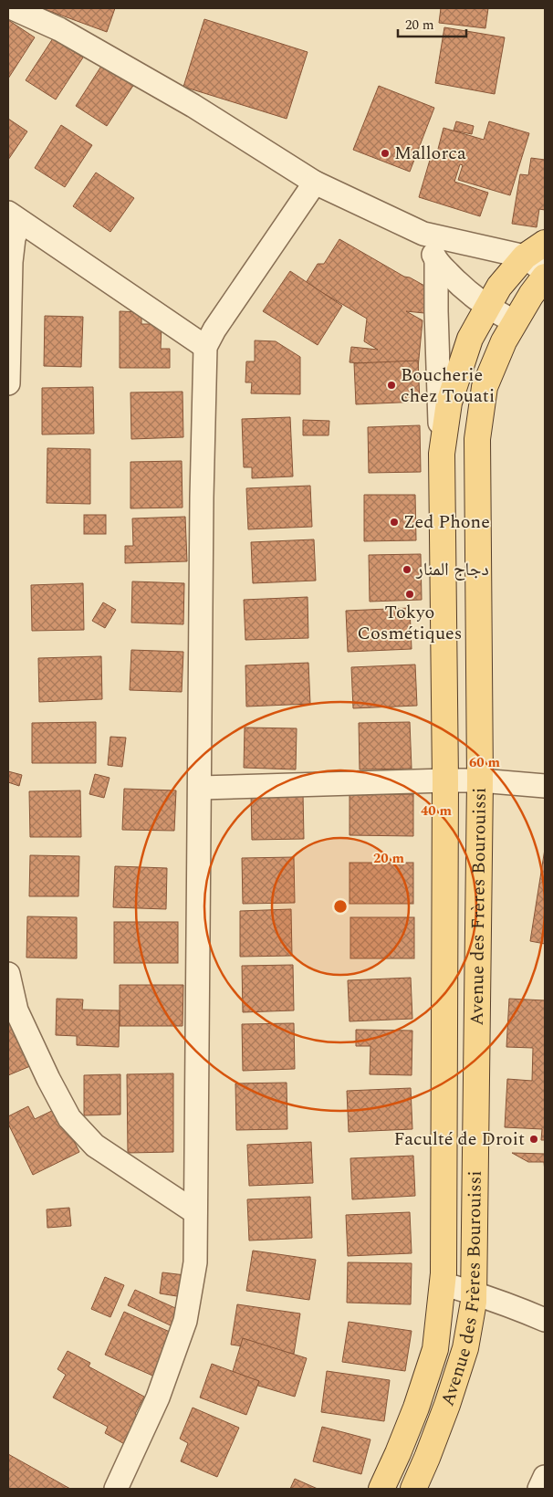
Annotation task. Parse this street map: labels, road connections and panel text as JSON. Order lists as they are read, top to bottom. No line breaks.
{"streets":{"main road":["Avenue des Frères Bourouissi"]},"places":["Mallorca","Boucherie chez Touati","Zed Phone","دجاج المنار","Tokyo Cosmétiques","Faculté de Droit"],"scale_bar":"20 m","rings":["60 m","40 m","20 m"]}
